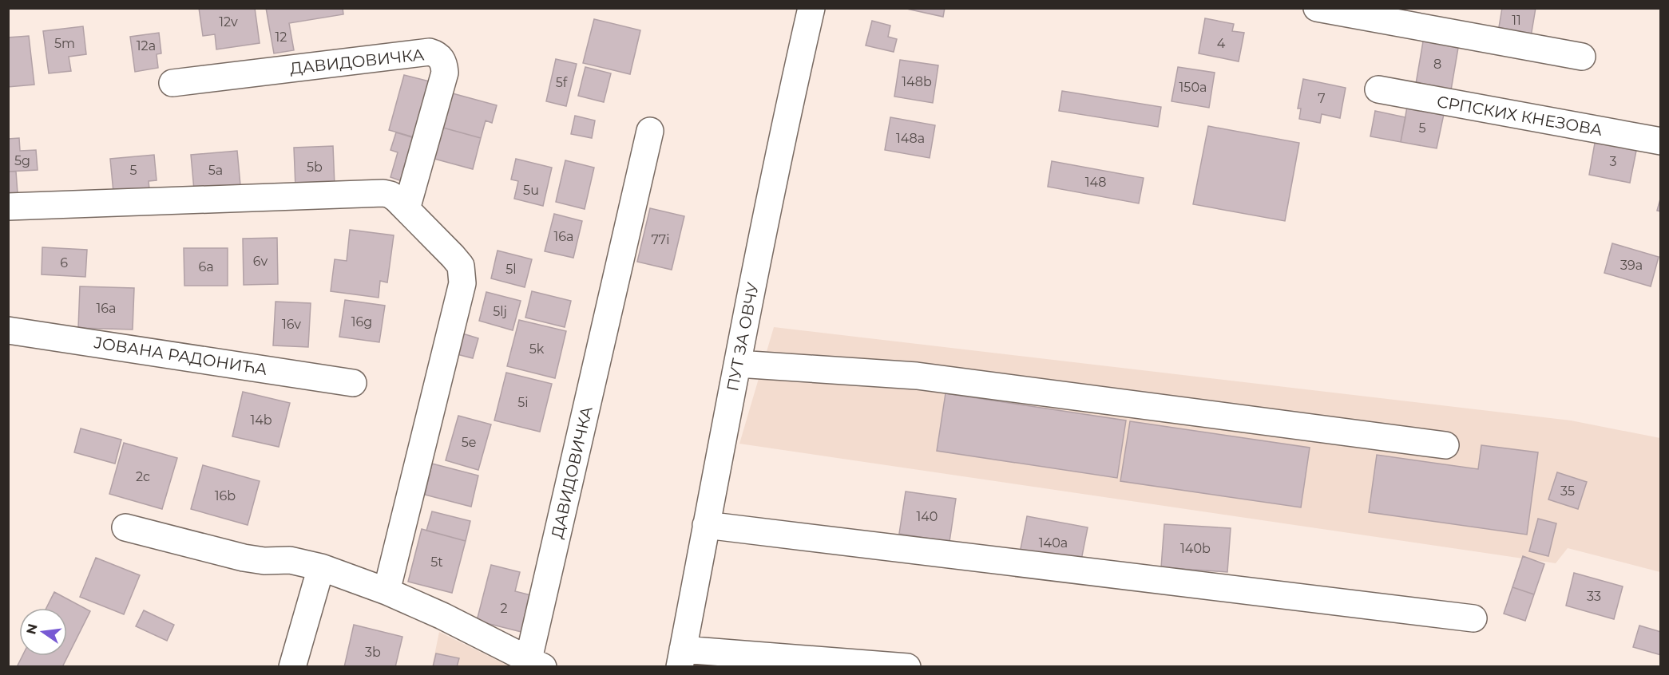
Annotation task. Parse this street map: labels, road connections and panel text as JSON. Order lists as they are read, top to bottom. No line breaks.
{"streets":{"street":["ДАВИДОВИЧКА","СРПСКИХ КНЕЗОВА","ПУТ ЗА ОВЧУ","ЈОВАНА РАДОНИЋА"]},"house_numbers":["11","12v","12","5m","4","12a","8","148b","5f","150a","7","5","148a","5g","3","5b","5","5a","148","5u","16a","77i","6v","6","39a","6a","5l","16a","5lj","16g","16v","5k","5i","14b","5e","2c","35","16b","140","140a","140b","5t","33","2","3b"],"north":"left"}
